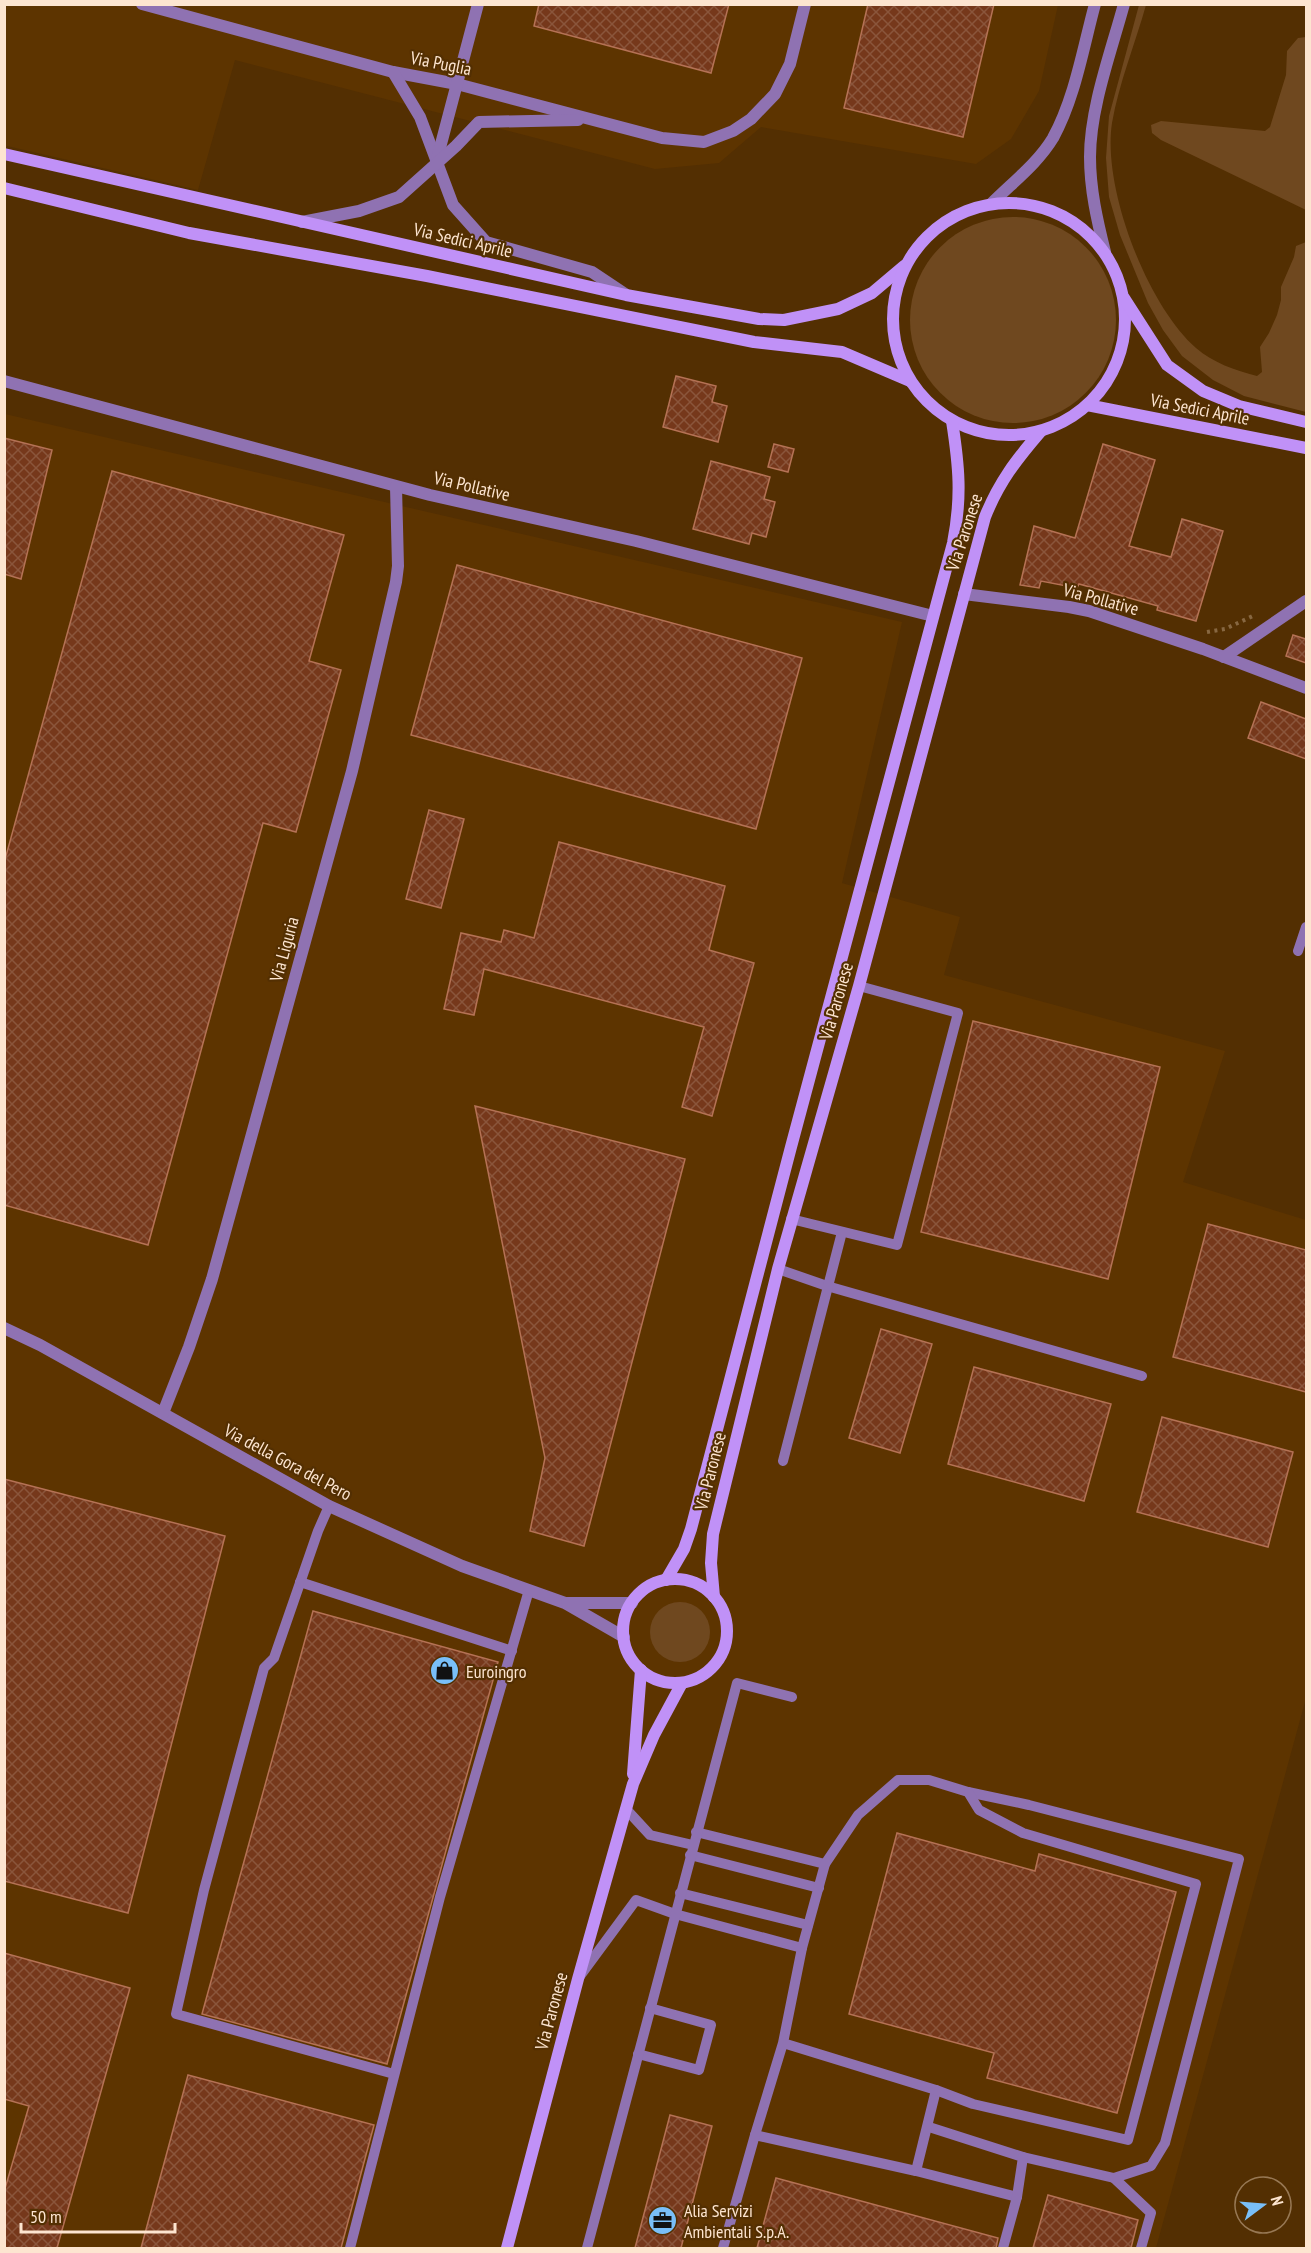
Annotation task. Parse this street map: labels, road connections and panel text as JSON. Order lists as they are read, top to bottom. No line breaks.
{"streets":{"main road":["Via Sedici Aprile","Via Paronese"],"street":["Via Puglia","Via Pollative","Via Liguria","Via della Gora del Pero"]},"crossings":[["Via Sedici Aprile","Via Paronese"],["Via Pollative","Via Paronese"],["Via Pollative","Via Liguria"],["Via Paronese","Via della Gora del Pero"],["Via Liguria","Via della Gora del Pero"]],"places":{"shop":["Euroingro"],"office":["Alia Servizi Ambientali S.p.A."]},"scale_bar":"50 m","north":"right"}
